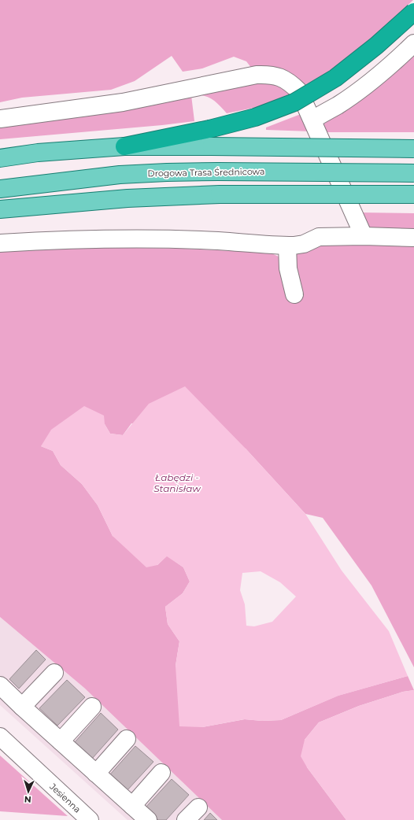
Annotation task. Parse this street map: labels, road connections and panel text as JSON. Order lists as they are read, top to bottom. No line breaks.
{"streets":{"main road":["Drogowa Trasa Średnicowa"],"street":["Jesienna"]},"water":["Łabędzi - Stanisław"],"north":"bottom"}
